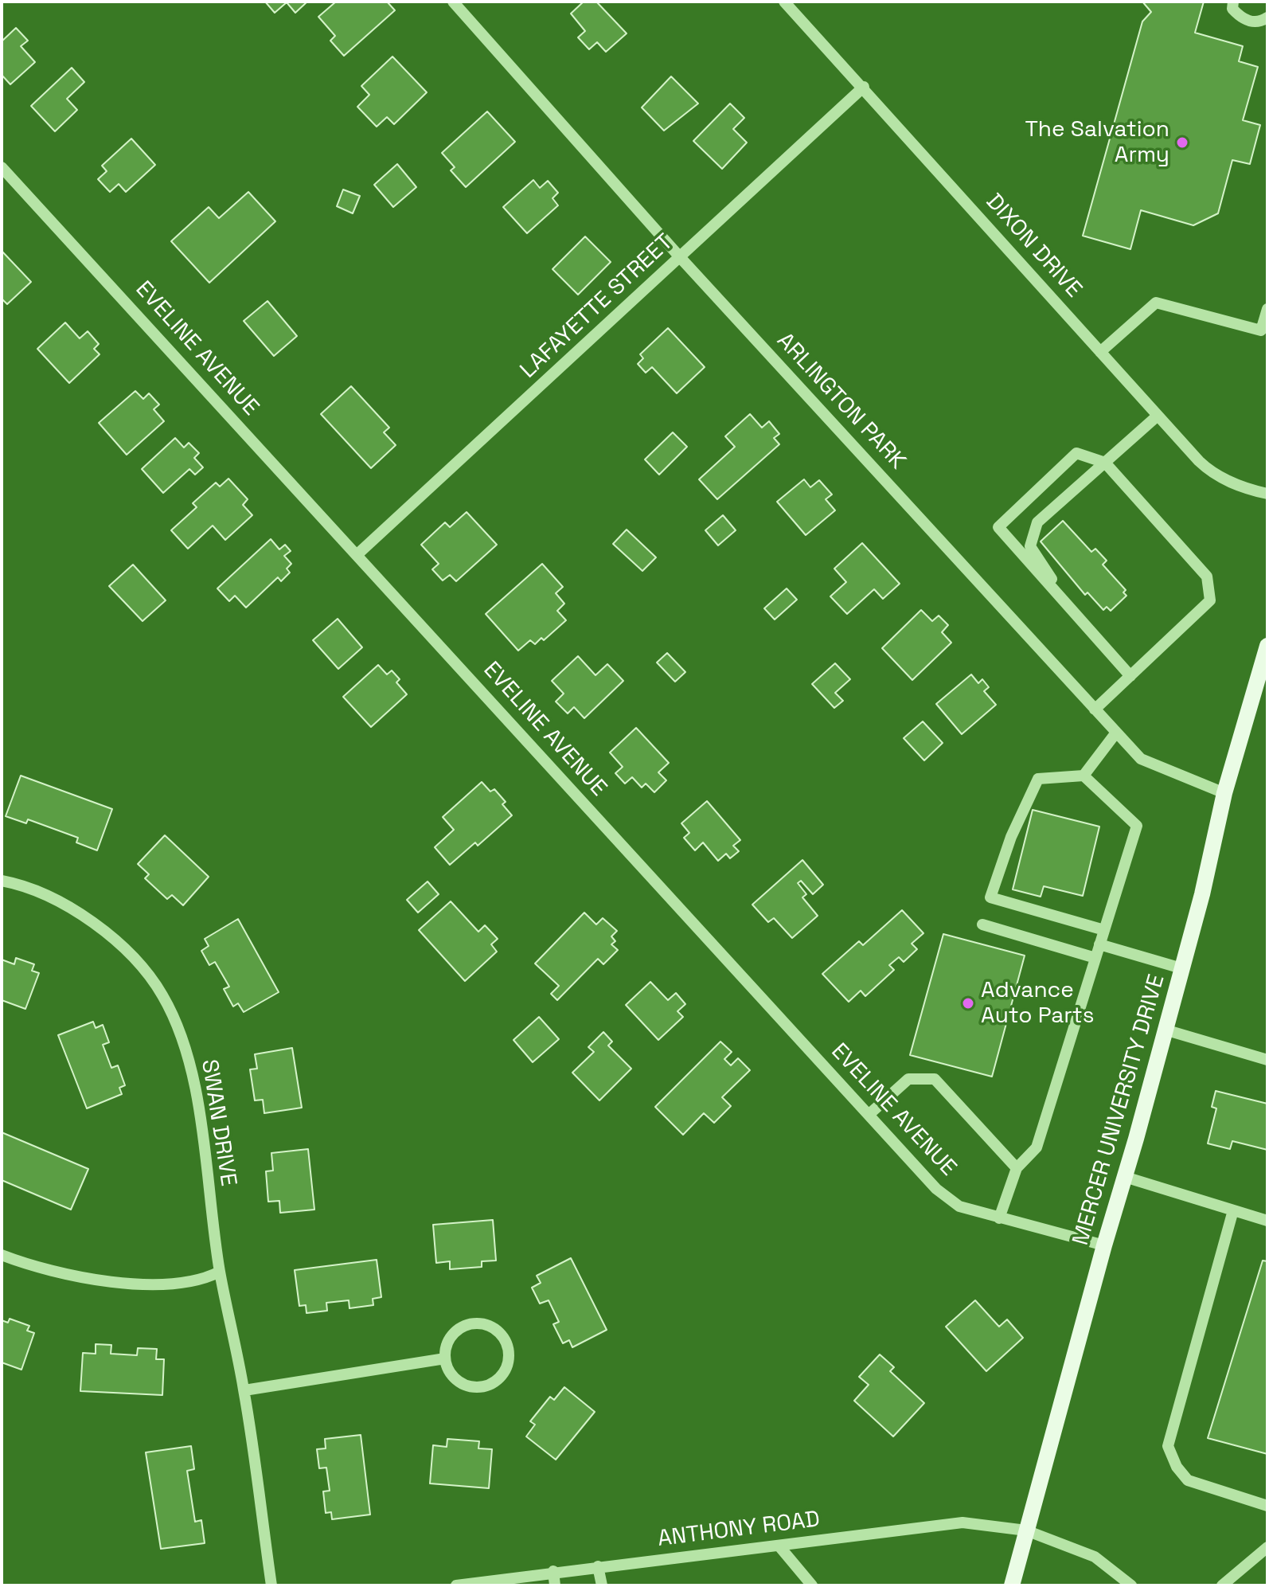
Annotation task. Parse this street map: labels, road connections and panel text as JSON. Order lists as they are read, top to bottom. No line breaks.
{"streets":{"main road":["MERCER UNIVERSITY DRIVE"],"street":["DIXON DRIVE","LAFAYETTE STREET","EVELINE AVENUE","ARLINGTON PARK","SWAN DRIVE","ANTHONY ROAD"]},"crossings":[["DIXON DRIVE","LAFAYETTE STREET"],["LAFAYETTE STREET","EVELINE AVENUE"],["LAFAYETTE STREET","ARLINGTON PARK"],["EVELINE AVENUE","MERCER UNIVERSITY DRIVE"],["ARLINGTON PARK","MERCER UNIVERSITY DRIVE"],["MERCER UNIVERSITY DRIVE","ANTHONY ROAD"]],"places":["The Salvation Army","Advance Auto Parts"]}
